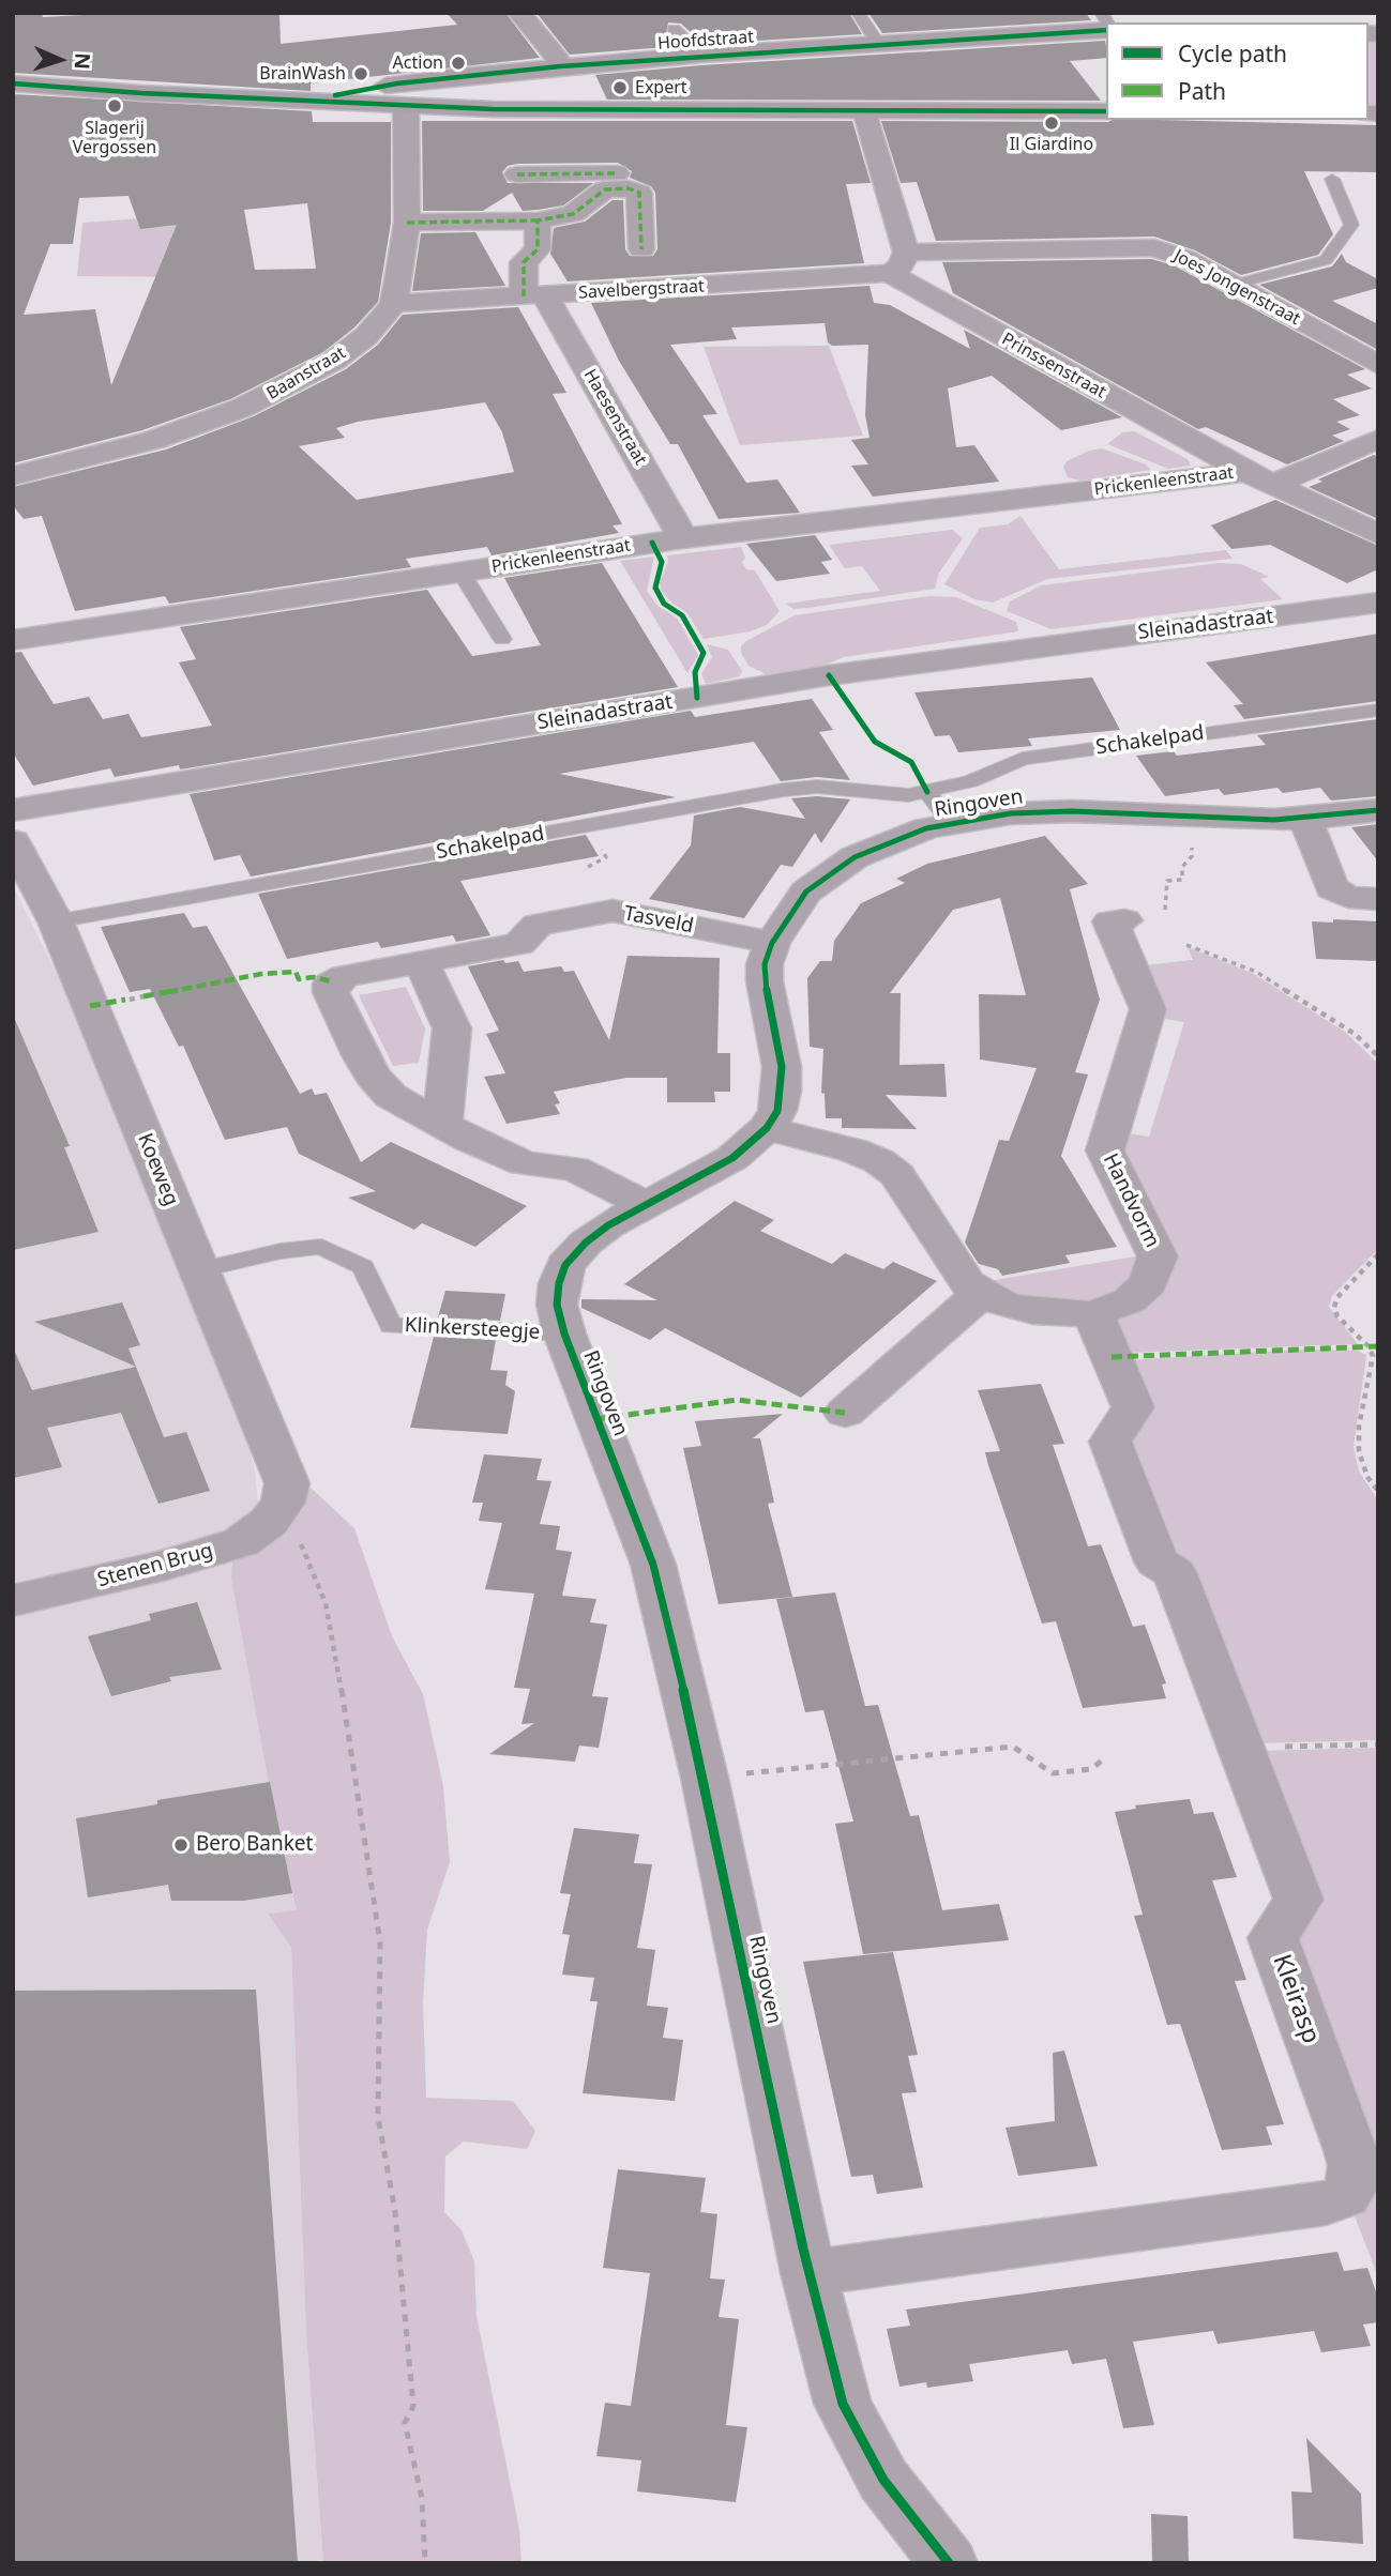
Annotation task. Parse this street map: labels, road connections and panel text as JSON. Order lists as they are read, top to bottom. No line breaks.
{"streets":{"street":["Hoofdstraat","Joes Jongenstraat","Savelbergstraat","Prinssenstraat","Baanstraat","Haesenstraat","Prickenleenstraat","Sleinadastraat","Ringoven","Tasveld","Koeweg","Handvorm","Stenen Brug","Kleirasp"],"lane":["Schakelpad","Klinkersteegje"]},"crossings":[["Joes Jongenstraat","Savelbergstraat"],["Joes Jongenstraat","Prinssenstraat"],["Savelbergstraat","Prinssenstraat"],["Savelbergstraat","Baanstraat"],["Savelbergstraat","Haesenstraat"],["Prinssenstraat","Prickenleenstraat"],["Haesenstraat","Prickenleenstraat"],["Schakelpad","Koeweg"],["Ringoven","Tasveld"],["Ringoven","Handvorm"],["Ringoven","Klinkersteegje"],["Ringoven","Kleirasp"],["Koeweg","Klinkersteegje"],["Koeweg","Stenen Brug"],["Handvorm","Kleirasp"]],"places":["Action","BrainWash","Expert","Slagerij Vergossen","Il Giardino","Bero Banket"],"legend":["Cycle path","Path"],"north":"right"}
